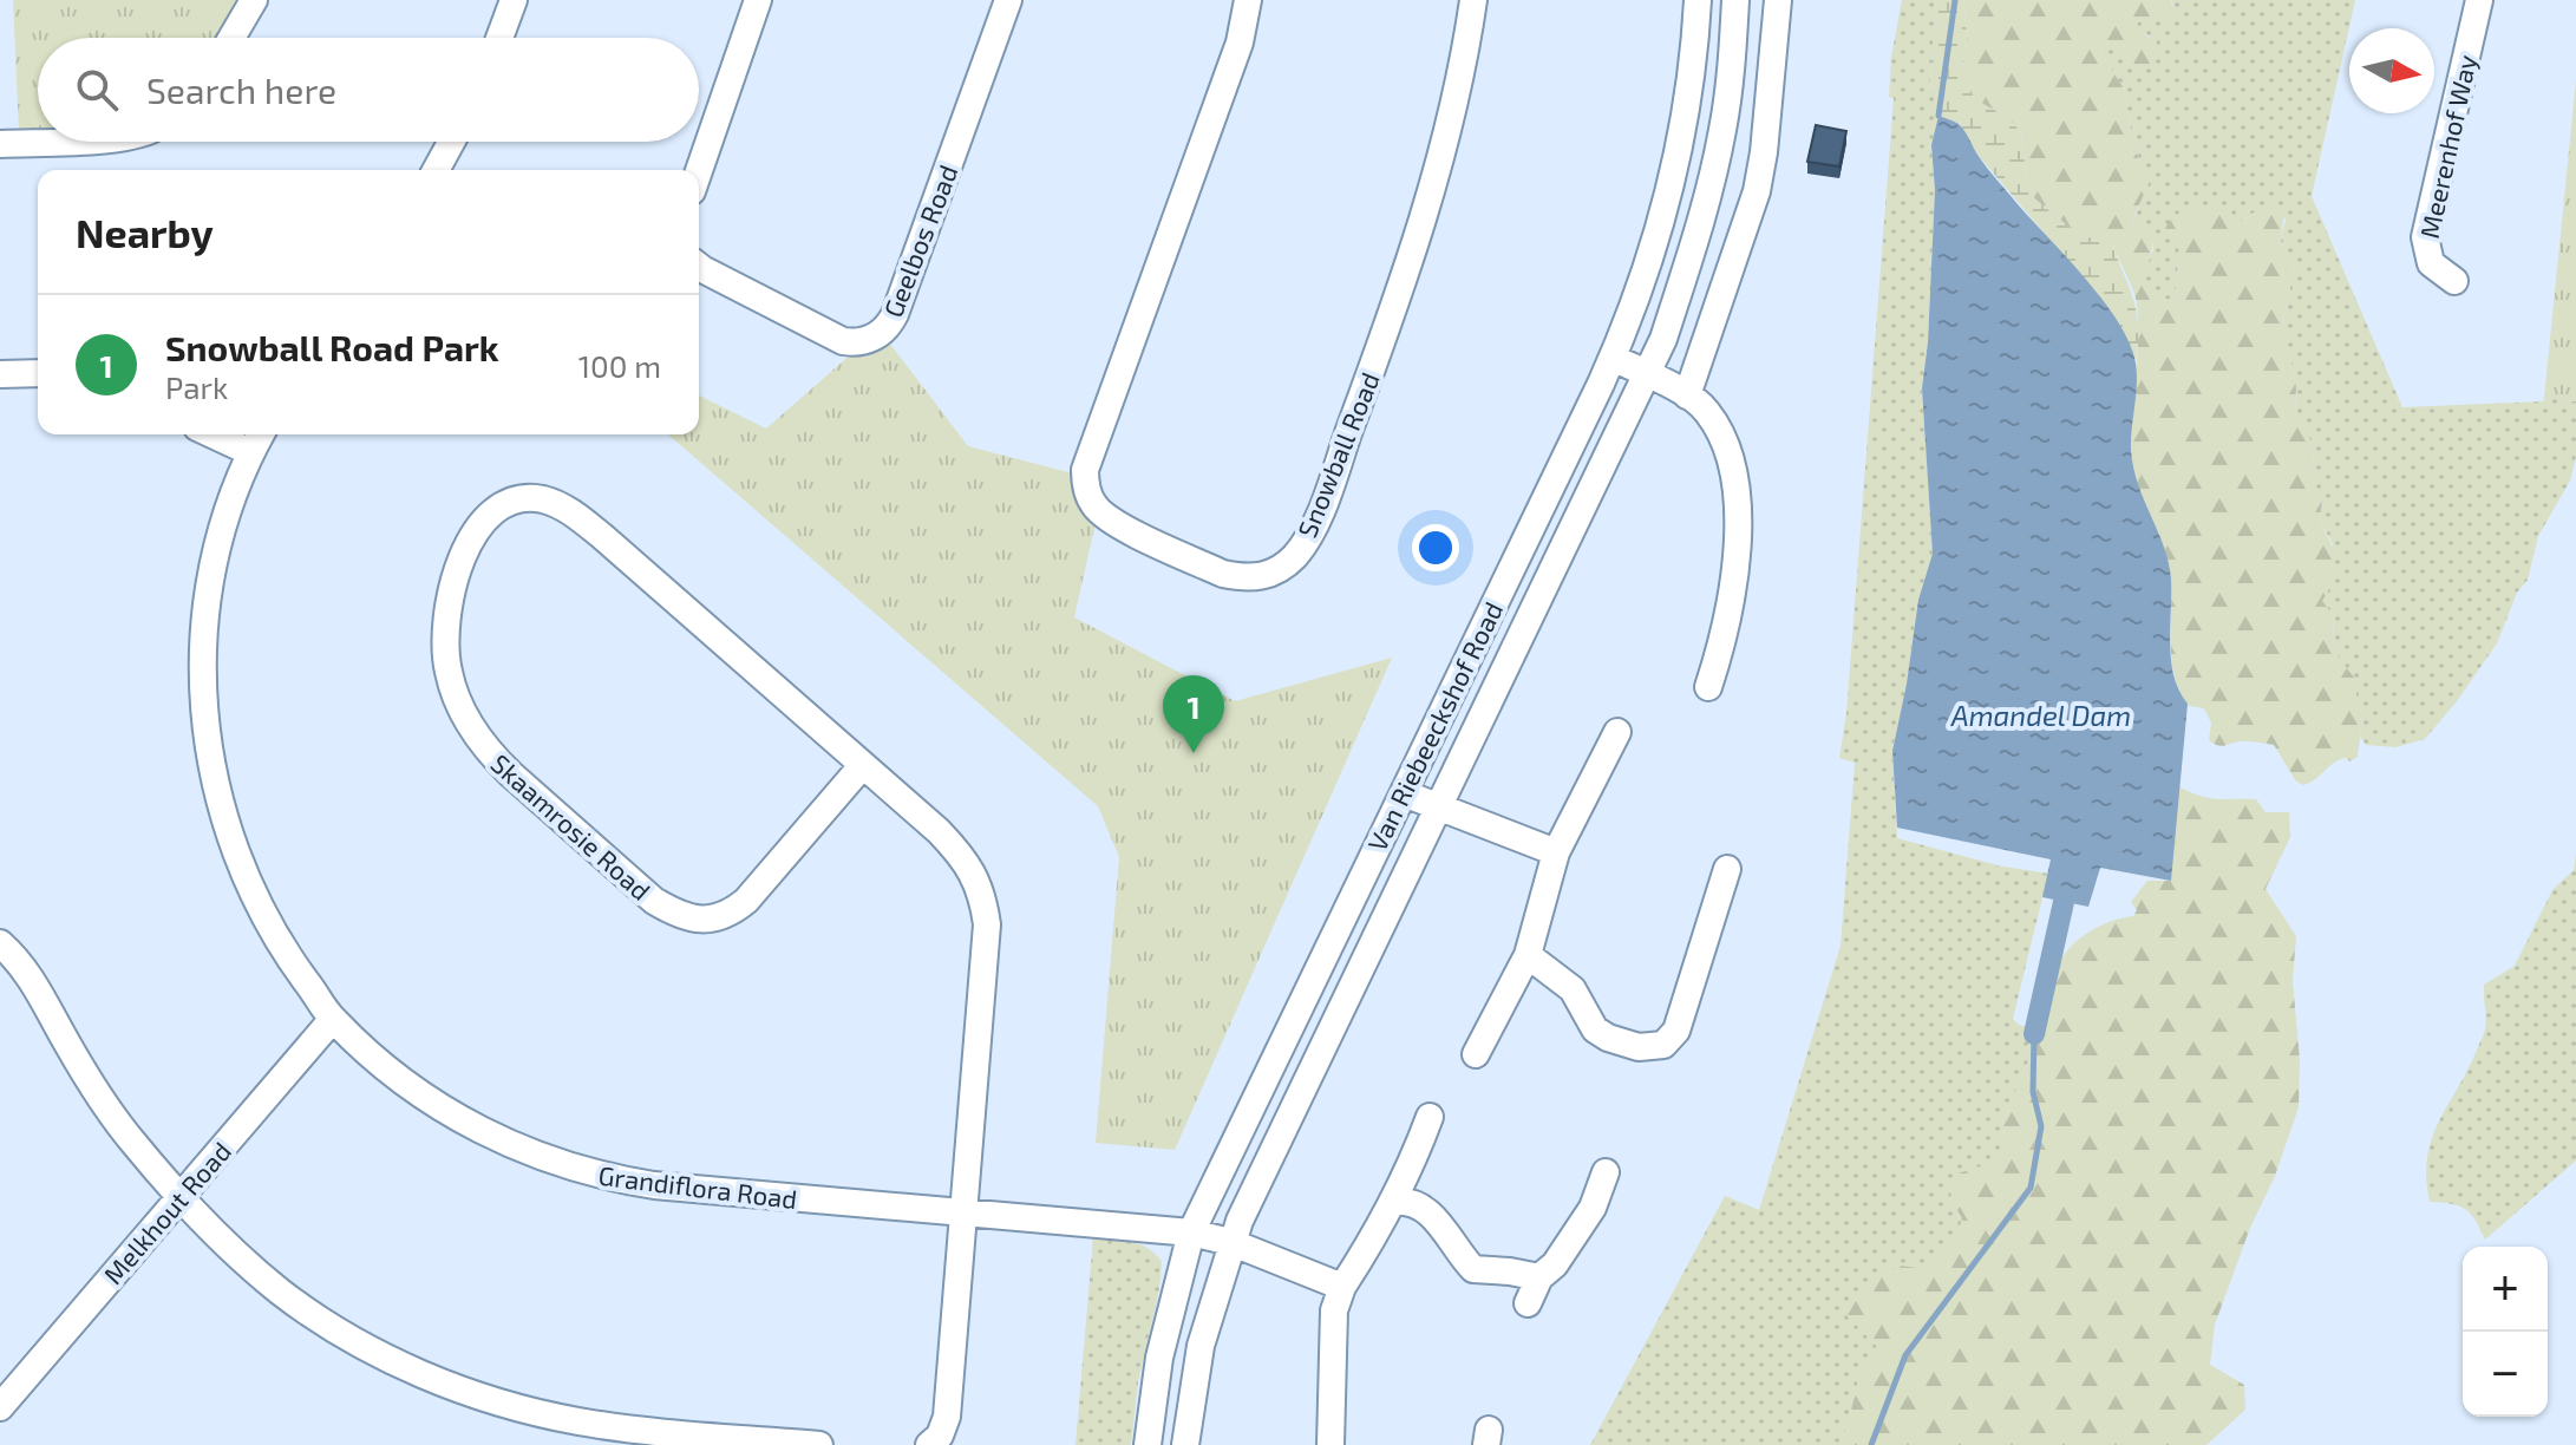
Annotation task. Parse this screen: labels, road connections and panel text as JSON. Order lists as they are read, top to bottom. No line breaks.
{"streets":{"street":["Meerenhof Way","Geelbos Road","Snowball Road","Van Riebeeckshof Road","Skaamrosie Road","Grandiflora Road","Melkhout Road"]},"crossings":[["Van Riebeeckshof Road","Grandiflora Road"],["Skaamrosie Road","Grandiflora Road"],["Grandiflora Road","Melkhout Road"]],"water":["Amandel Dam"],"north":"right","page":{"search":"Search here","heading":"Nearby","list":[{"mark":"1","name":"Snowball Road Park","note":"Park","value":"100 m"}],"pins":"1","map_buttons":["+","−"]}}
